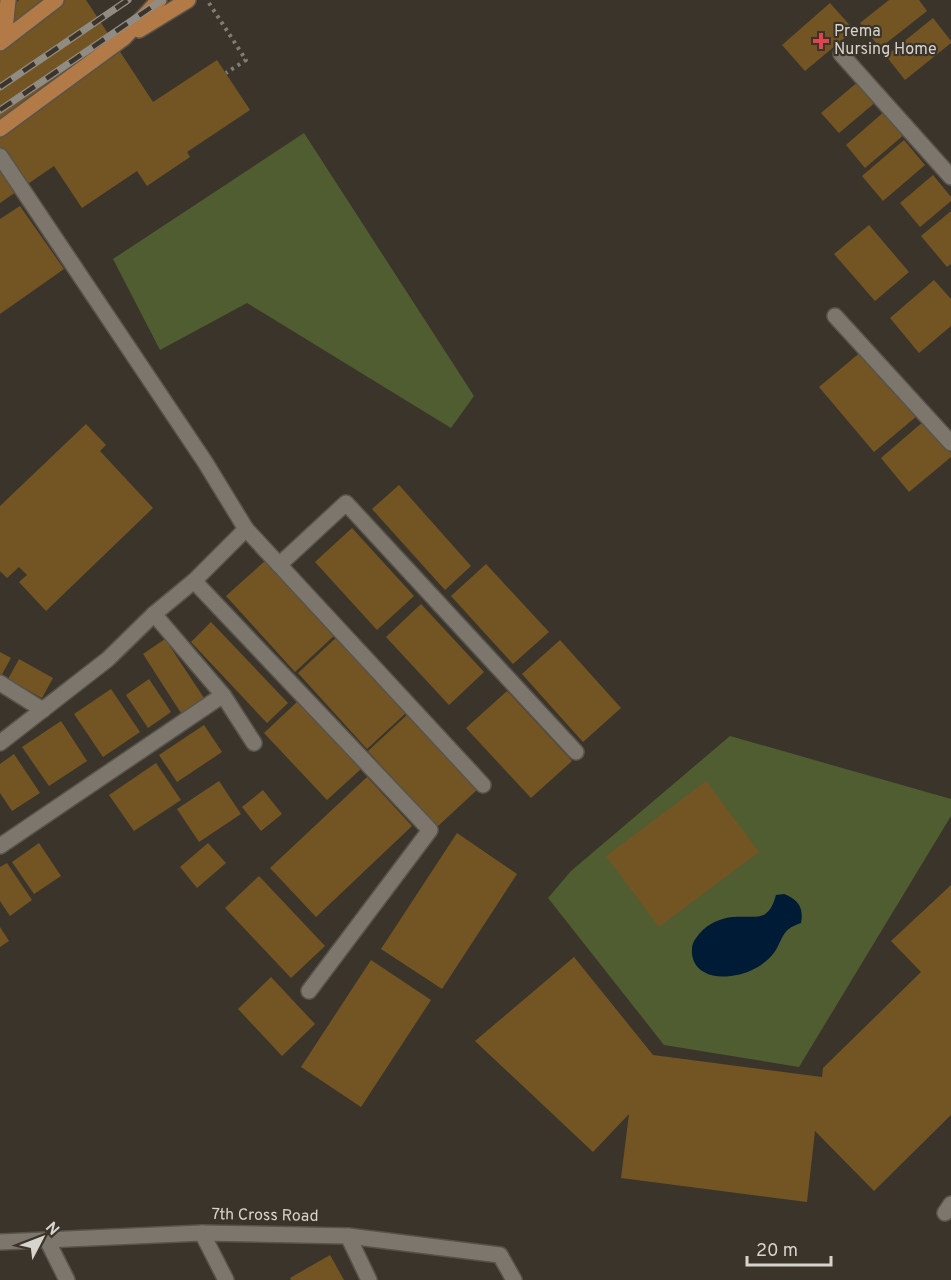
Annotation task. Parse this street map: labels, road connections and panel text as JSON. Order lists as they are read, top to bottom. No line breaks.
{"streets":{"street":["7th Cross Road"]},"places":{"health":["Prema Nursing Home"]},"scale_bar":"20 m","north":"top right"}
